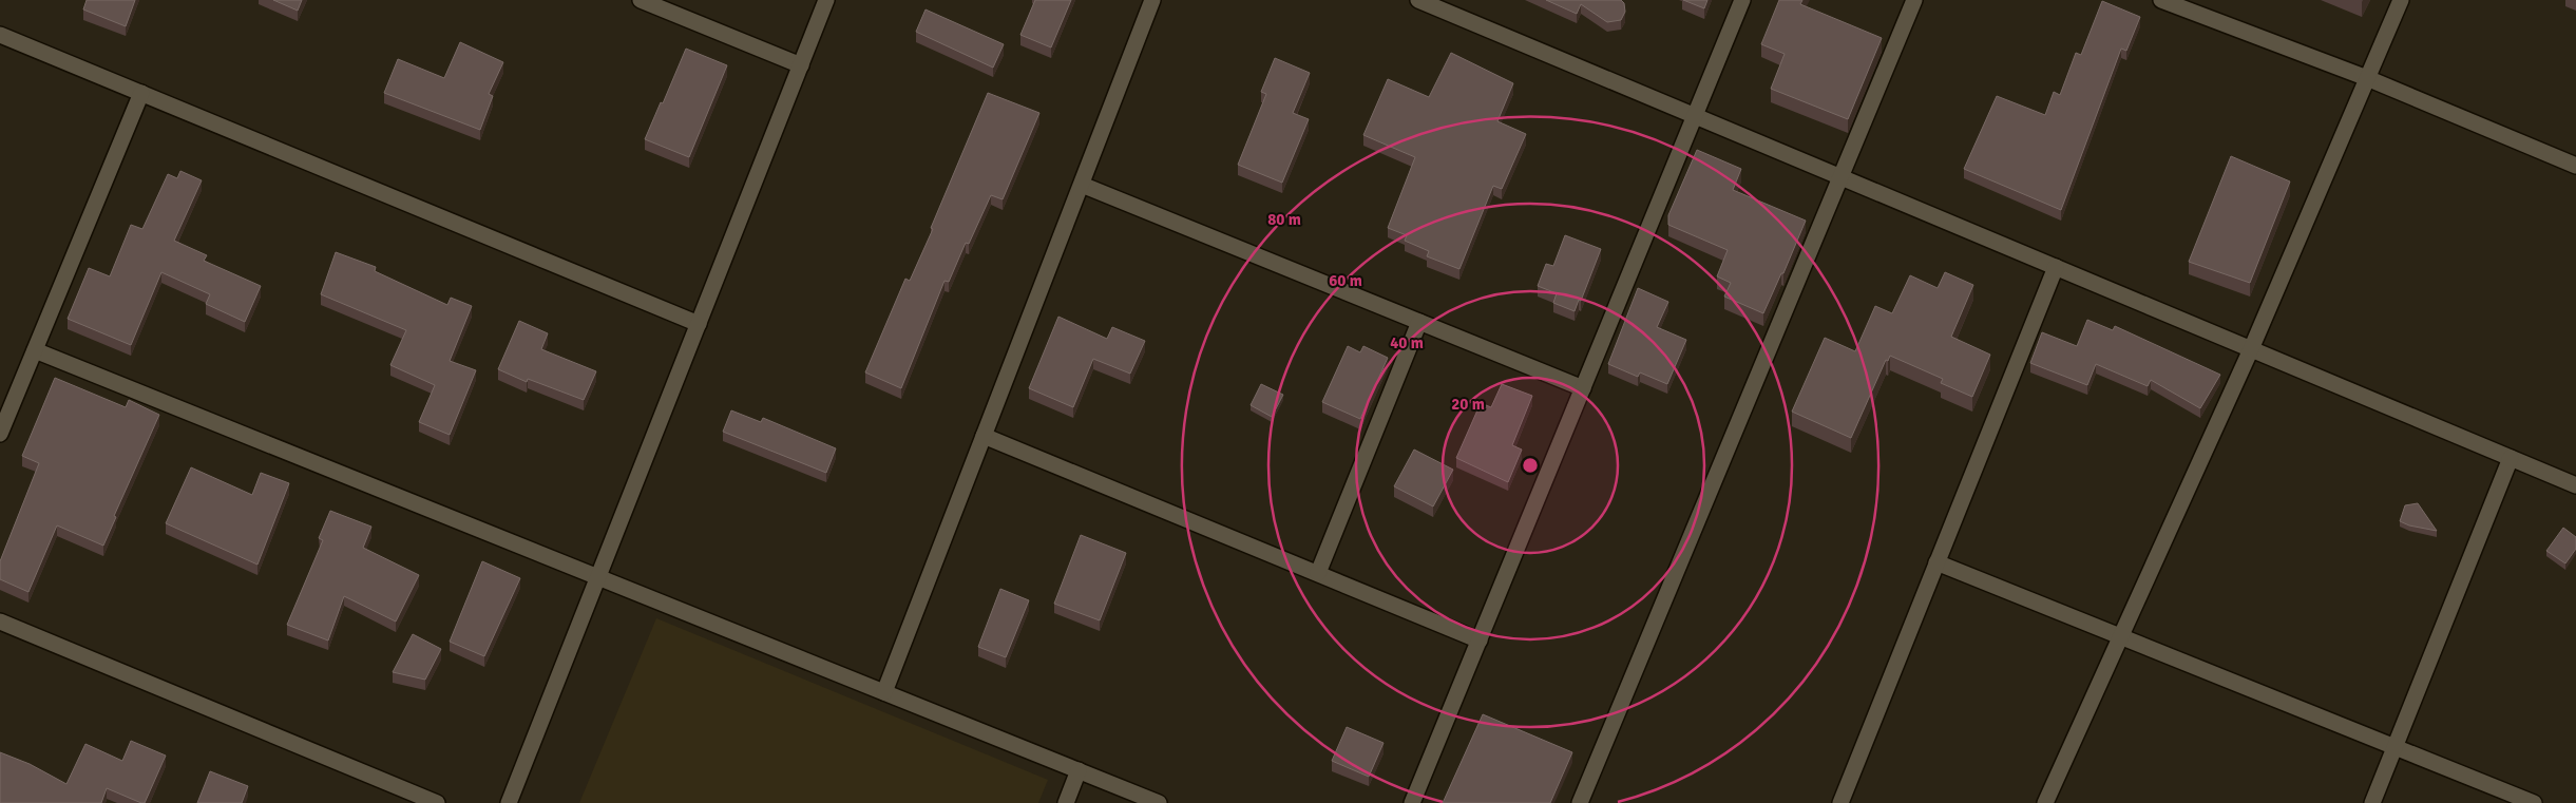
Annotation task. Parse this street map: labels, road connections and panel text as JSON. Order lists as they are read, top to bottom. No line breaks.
{"rings":["80 m","60 m","40 m","20 m"]}
